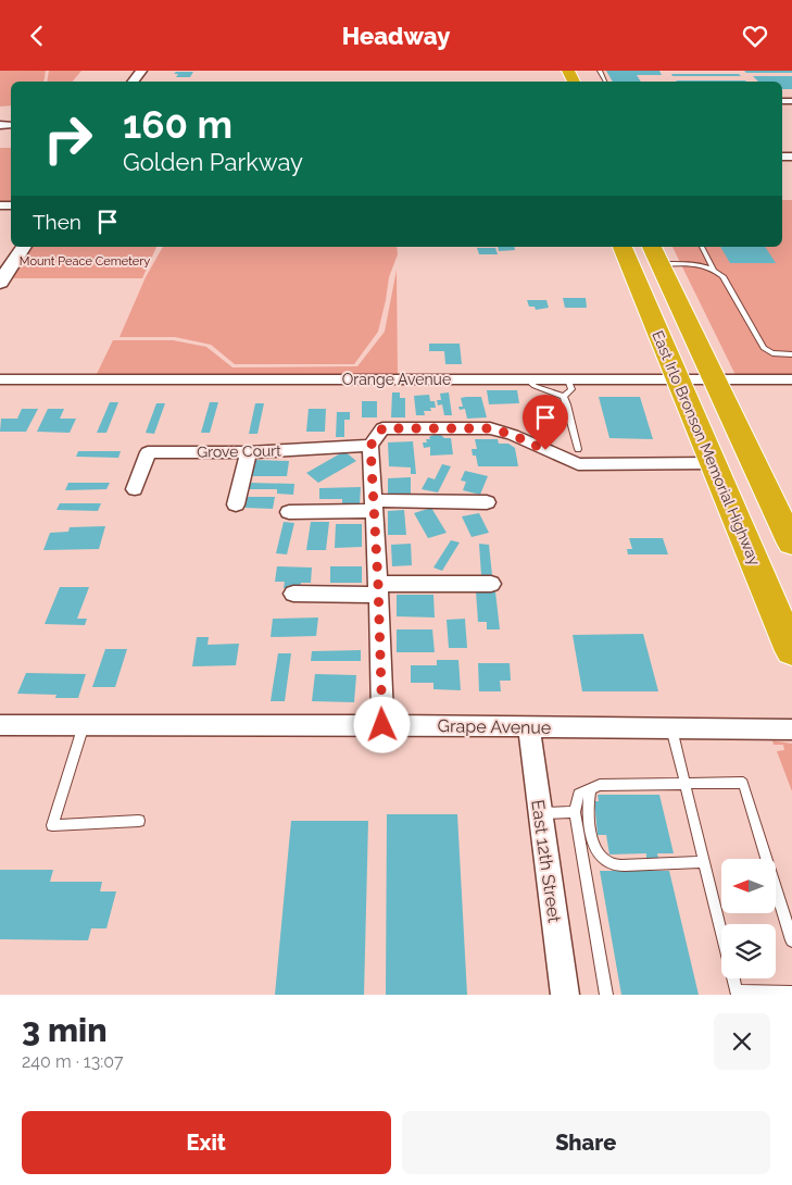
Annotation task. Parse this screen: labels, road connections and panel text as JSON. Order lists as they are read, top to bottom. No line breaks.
{"streets":{"highway":["East Irlo Bronson Memorial Highway"],"street":["Orange Avenue","Grove Court","Grape Avenue","East 12th Street"]},"crossings":[["Orange Avenue","East Irlo Bronson Memorial Highway"],["Grape Avenue","East 12th Street"]],"parks":["Mount Peace Cemetery"],"north":"left","page":{"header":"Headway","turn":["160 m","Golden Parkway"],"then":"Then","heading":["3 min","240 m · 13:07"],"buttons":["Exit","Share"]}}
